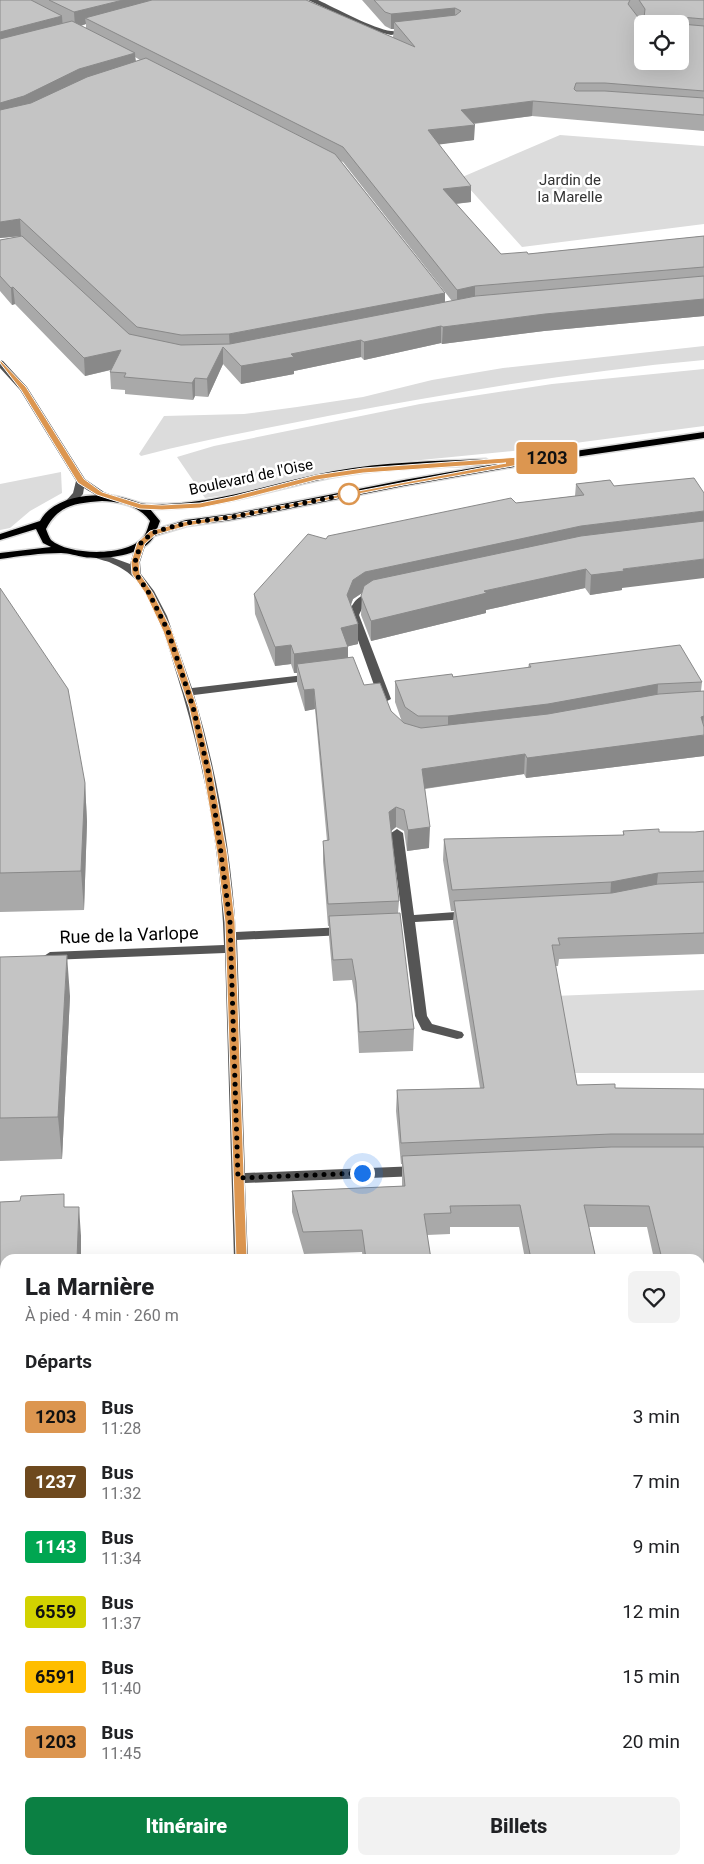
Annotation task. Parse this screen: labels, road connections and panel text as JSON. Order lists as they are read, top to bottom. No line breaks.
{"streets":{"main road":["Boulevard de l'Oise"],"street":["Rue de la Varlope"]},"parks":["Jardin de la Marelle"],"lines":["bus line 1203"],"page":{"on_map":"1203","heading":[["La Marnière","À pied · 4 min · 260 m"],"Départs"],"list":[{"mark":"1203","name":"Bus","note":"11:28","value":"3 min"},{"mark":"1237","name":"Bus","note":"11:32","value":"7 min"},{"mark":"1143","name":"Bus","note":"11:34","value":"9 min"},{"mark":"6559","name":"Bus","note":"11:37","value":"12 min"},{"mark":"6591","name":"Bus","note":"11:40","value":"15 min"},{"mark":"1203","name":"Bus","note":"11:45","value":"20 min"}],"buttons":["Itinéraire","Billets"]}}
